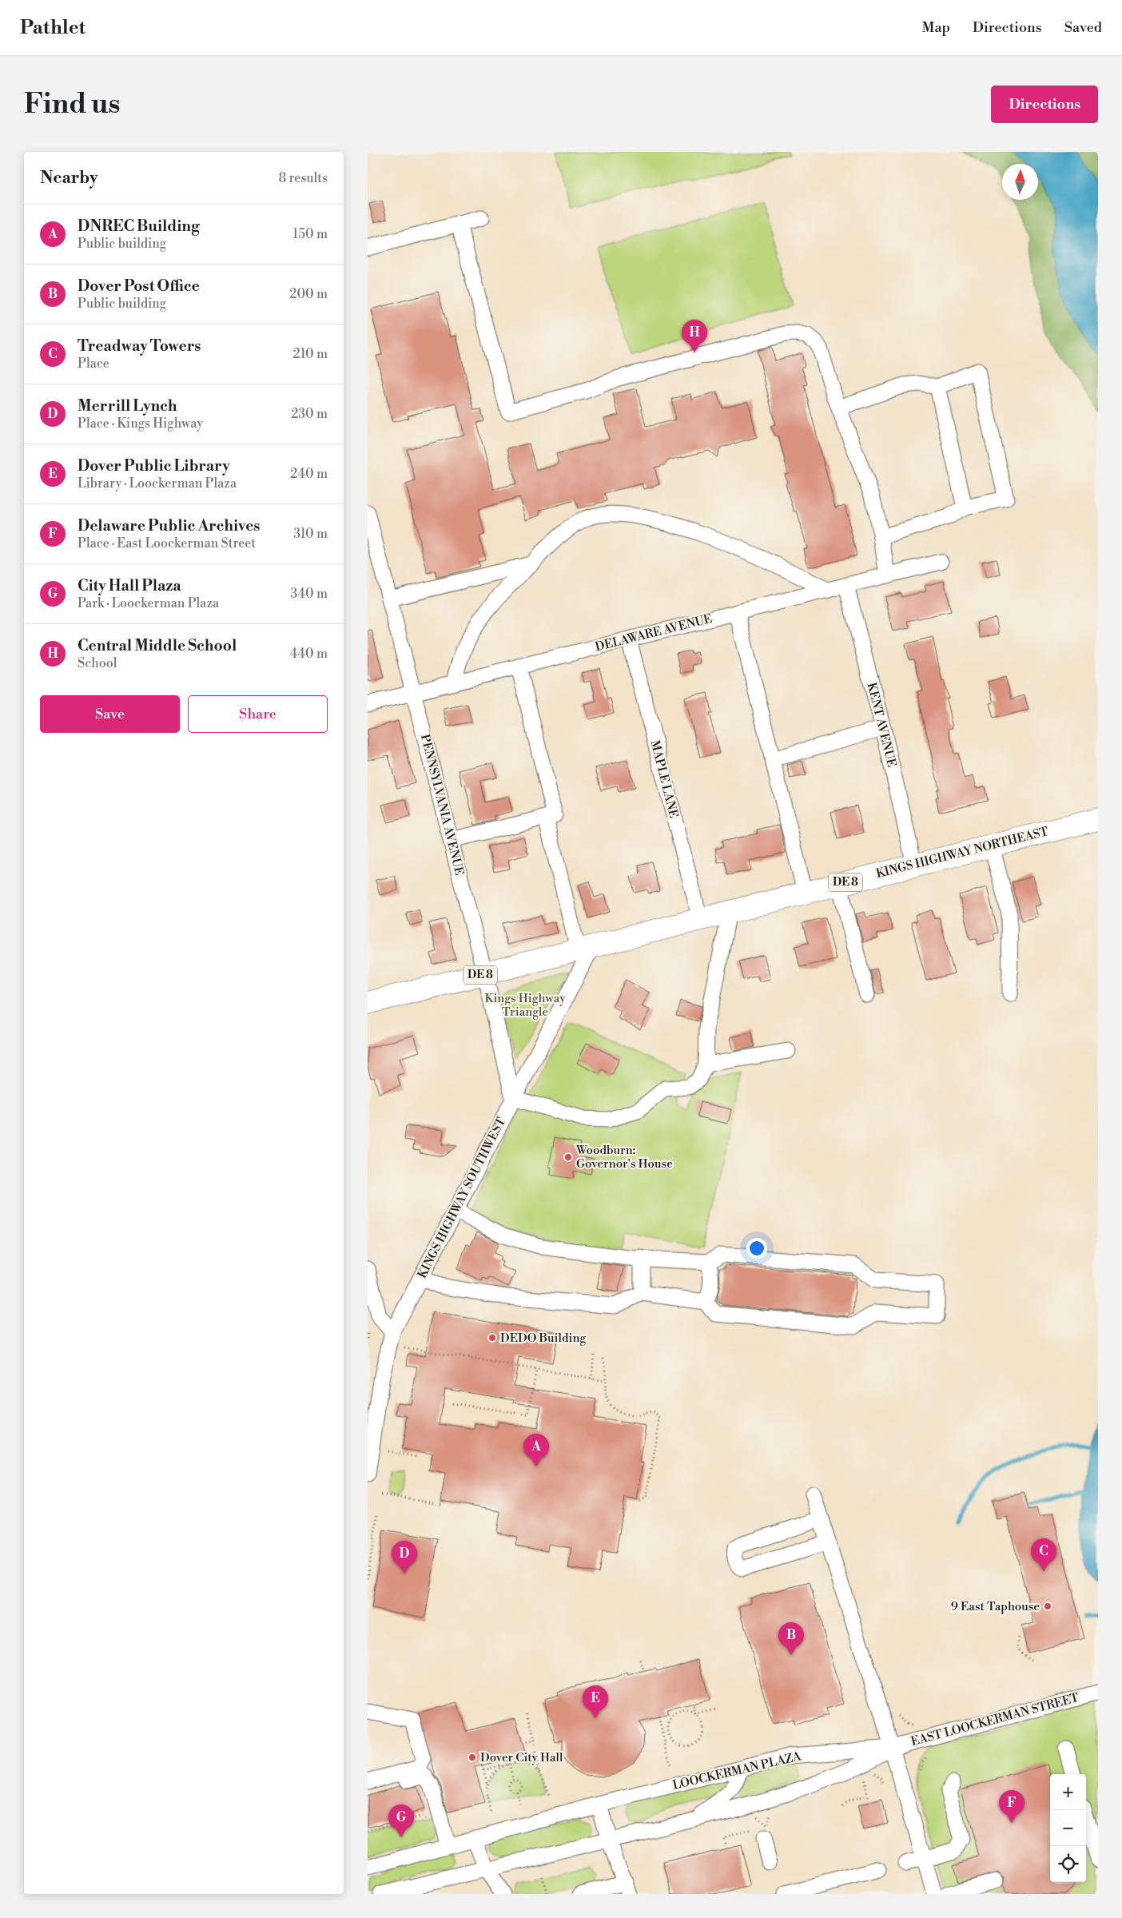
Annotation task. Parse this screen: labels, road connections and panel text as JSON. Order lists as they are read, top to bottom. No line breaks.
{"streets":{"highway":["KINGS HIGHWAY NORTHEAST","DE 8"],"street":["DELAWARE AVENUE","KENT AVENUE","MAPLE LANE","PENNSYLVANIA AVENUE","KINGS HIGHWAY SOUTHWEST","EAST LOOCKERMAN STREET","LOOCKERMAN PLAZA"]},"crossings":[["DELAWARE AVENUE","KENT AVENUE"],["DELAWARE AVENUE","MAPLE LANE"],["DELAWARE AVENUE","PENNSYLVANIA AVENUE"],["KENT AVENUE","KINGS HIGHWAY NORTHEAST"],["MAPLE LANE","KINGS HIGHWAY NORTHEAST"],["PENNSYLVANIA AVENUE","DE 8"],["PENNSYLVANIA AVENUE","KINGS HIGHWAY SOUTHWEST"],["KINGS HIGHWAY NORTHEAST","DE 8"],["KINGS HIGHWAY NORTHEAST","KINGS HIGHWAY SOUTHWEST"],["DE 8","KINGS HIGHWAY SOUTHWEST"],["EAST LOOCKERMAN STREET","LOOCKERMAN PLAZA"]],"parks":["Kings Highway Triangle"],"places":["Woodburn: Governor's House","DEDO Building","9 East Taphouse","Dover City Hall"],"north":"top","page":{"header":"Pathlet","nav":["Map","Directions","Saved"],"buttons":["Directions",["Save","Share"]],"title":"Find us","heading":["Nearby","8 results"],"list":[{"mark":"A","name":"DNREC Building","note":"Public building","value":"150 m"},{"mark":"B","name":"Dover Post Office","note":"Public building","value":"200 m"},{"mark":"C","name":"Treadway Towers","note":"Place","value":"210 m"},{"mark":"D","name":"Merrill Lynch","note":"Place · Kings Highway","value":"230 m"},{"mark":"E","name":"Dover Public Library","note":"Library · Loockerman Plaza","value":"240 m"},{"mark":"F","name":"Delaware Public Archives","note":"Place · East Loockerman Street","value":"310 m"},{"mark":"G","name":"City Hall Plaza","note":"Park · Loockerman Plaza","value":"340 m"},{"mark":"H","name":"Central Middle School","note":"School","value":"440 m"}],"pins":["H","A","C","D","B","E","F","G"],"map_buttons":["+","−"]}}
